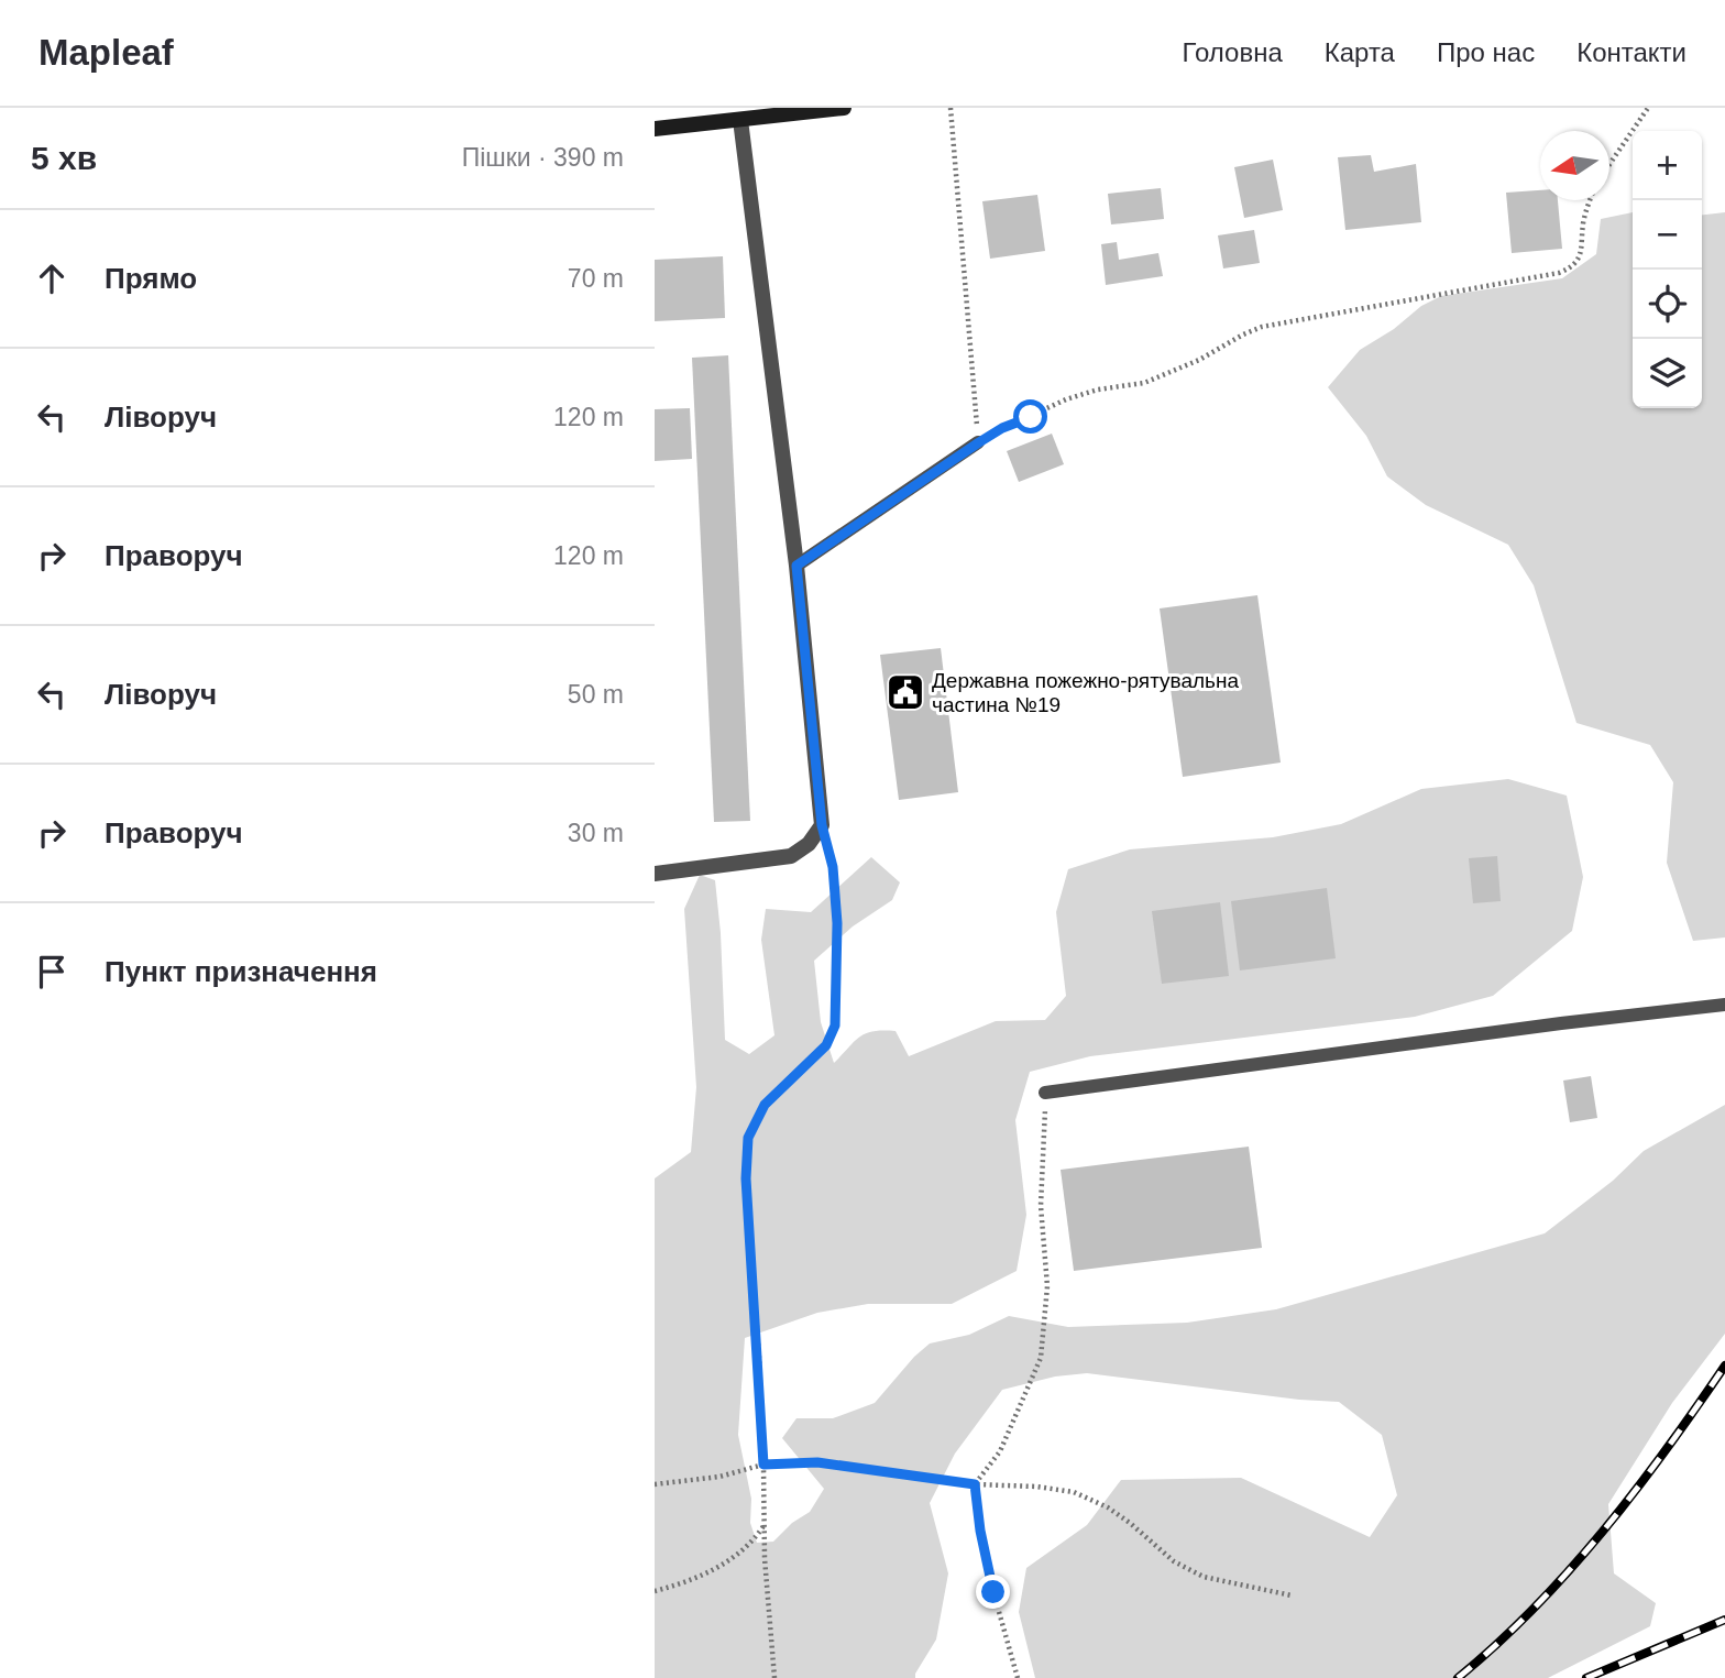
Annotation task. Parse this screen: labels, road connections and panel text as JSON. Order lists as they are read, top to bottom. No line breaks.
{"places":{"public building":["Державна пожежно-рятувальна частина №19"]},"north":"left","page":{"header":"Mapleaf","nav":["Головна","Карта","Про нас","Контакти"],"heading":["5 хв","Пішки · 390 m"],"map_buttons":["+","−"],"list":[["Прямо","70 m"],["Ліворуч","120 m"],["Праворуч","120 m"],["Ліворуч","50 m"],["Праворуч","30 m"],"Пункт призначення"]}}
